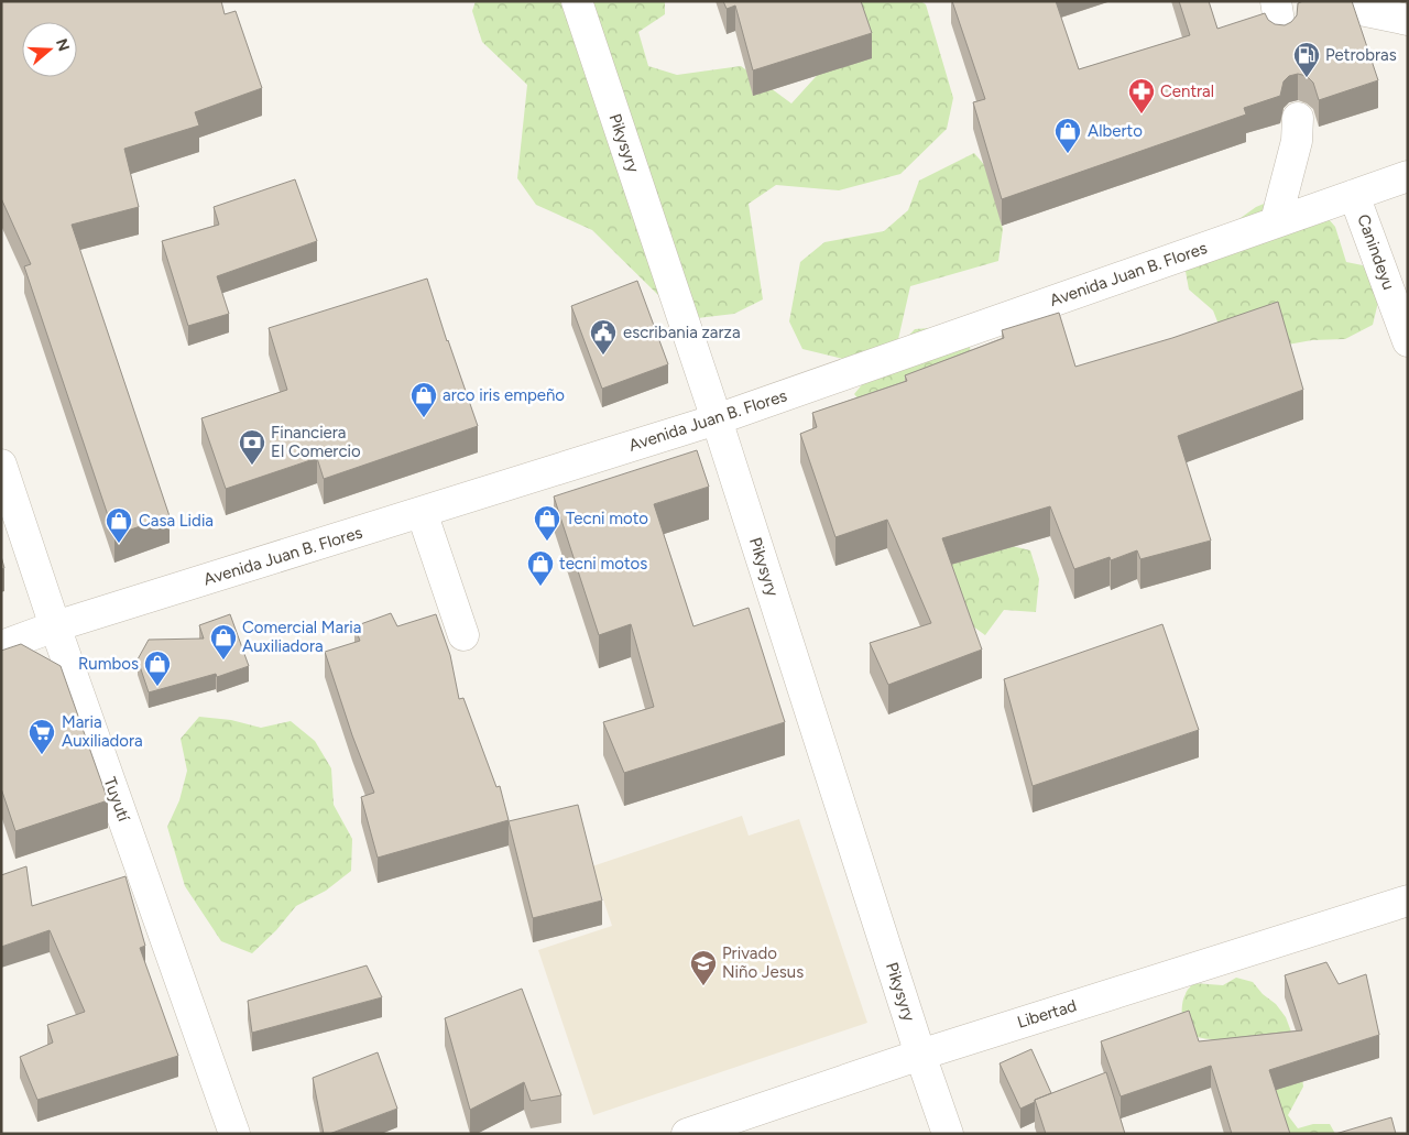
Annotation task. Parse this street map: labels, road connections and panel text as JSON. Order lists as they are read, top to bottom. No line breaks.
{"streets":{"street":["Pikysyry","Canindeyu","Avenida Juan B. Flores","Tuyutí","Libertad"]},"crossings":[["Pikysyry","Avenida Juan B. Flores"],["Pikysyry","Libertad"],["Canindeyu","Avenida Juan B. Flores"],["Avenida Juan B. Flores","Tuyutí"]],"places":{"fuel station":["Petrobras"],"pharmacy":["Central"],"shop":["Alberto","arco iris empeño","Tecni moto","Casa Lidia","tecni motos","Comercial Maria Auxiliadora","Rumbos"],"public building":["escribania zarza"],"bank":["Financiera El Comercio"],"supermarket":["Maria Auxiliadora"],"school or university":["Privado Niño Jesus"]},"north":"right"}
